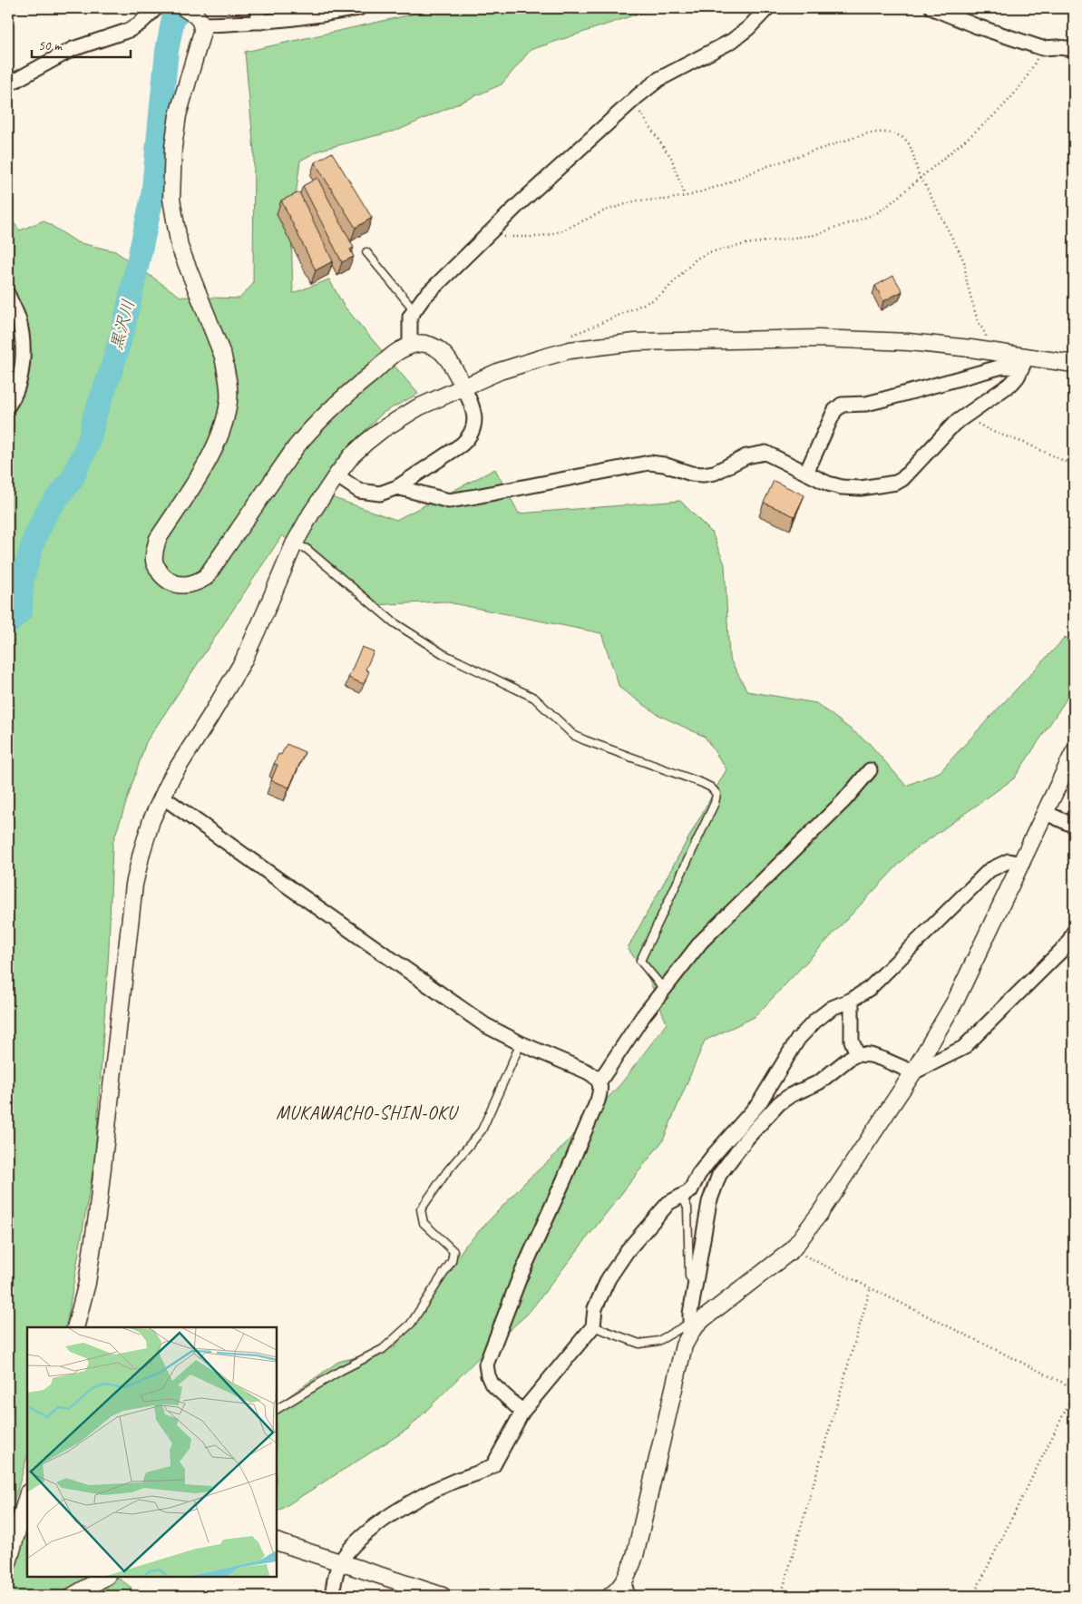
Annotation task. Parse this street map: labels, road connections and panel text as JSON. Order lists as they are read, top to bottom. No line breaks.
{"districts":["MUKAWACHO-SHIN-OKU"],"water":["黒沢川"],"scale_bar":"50 m"}
